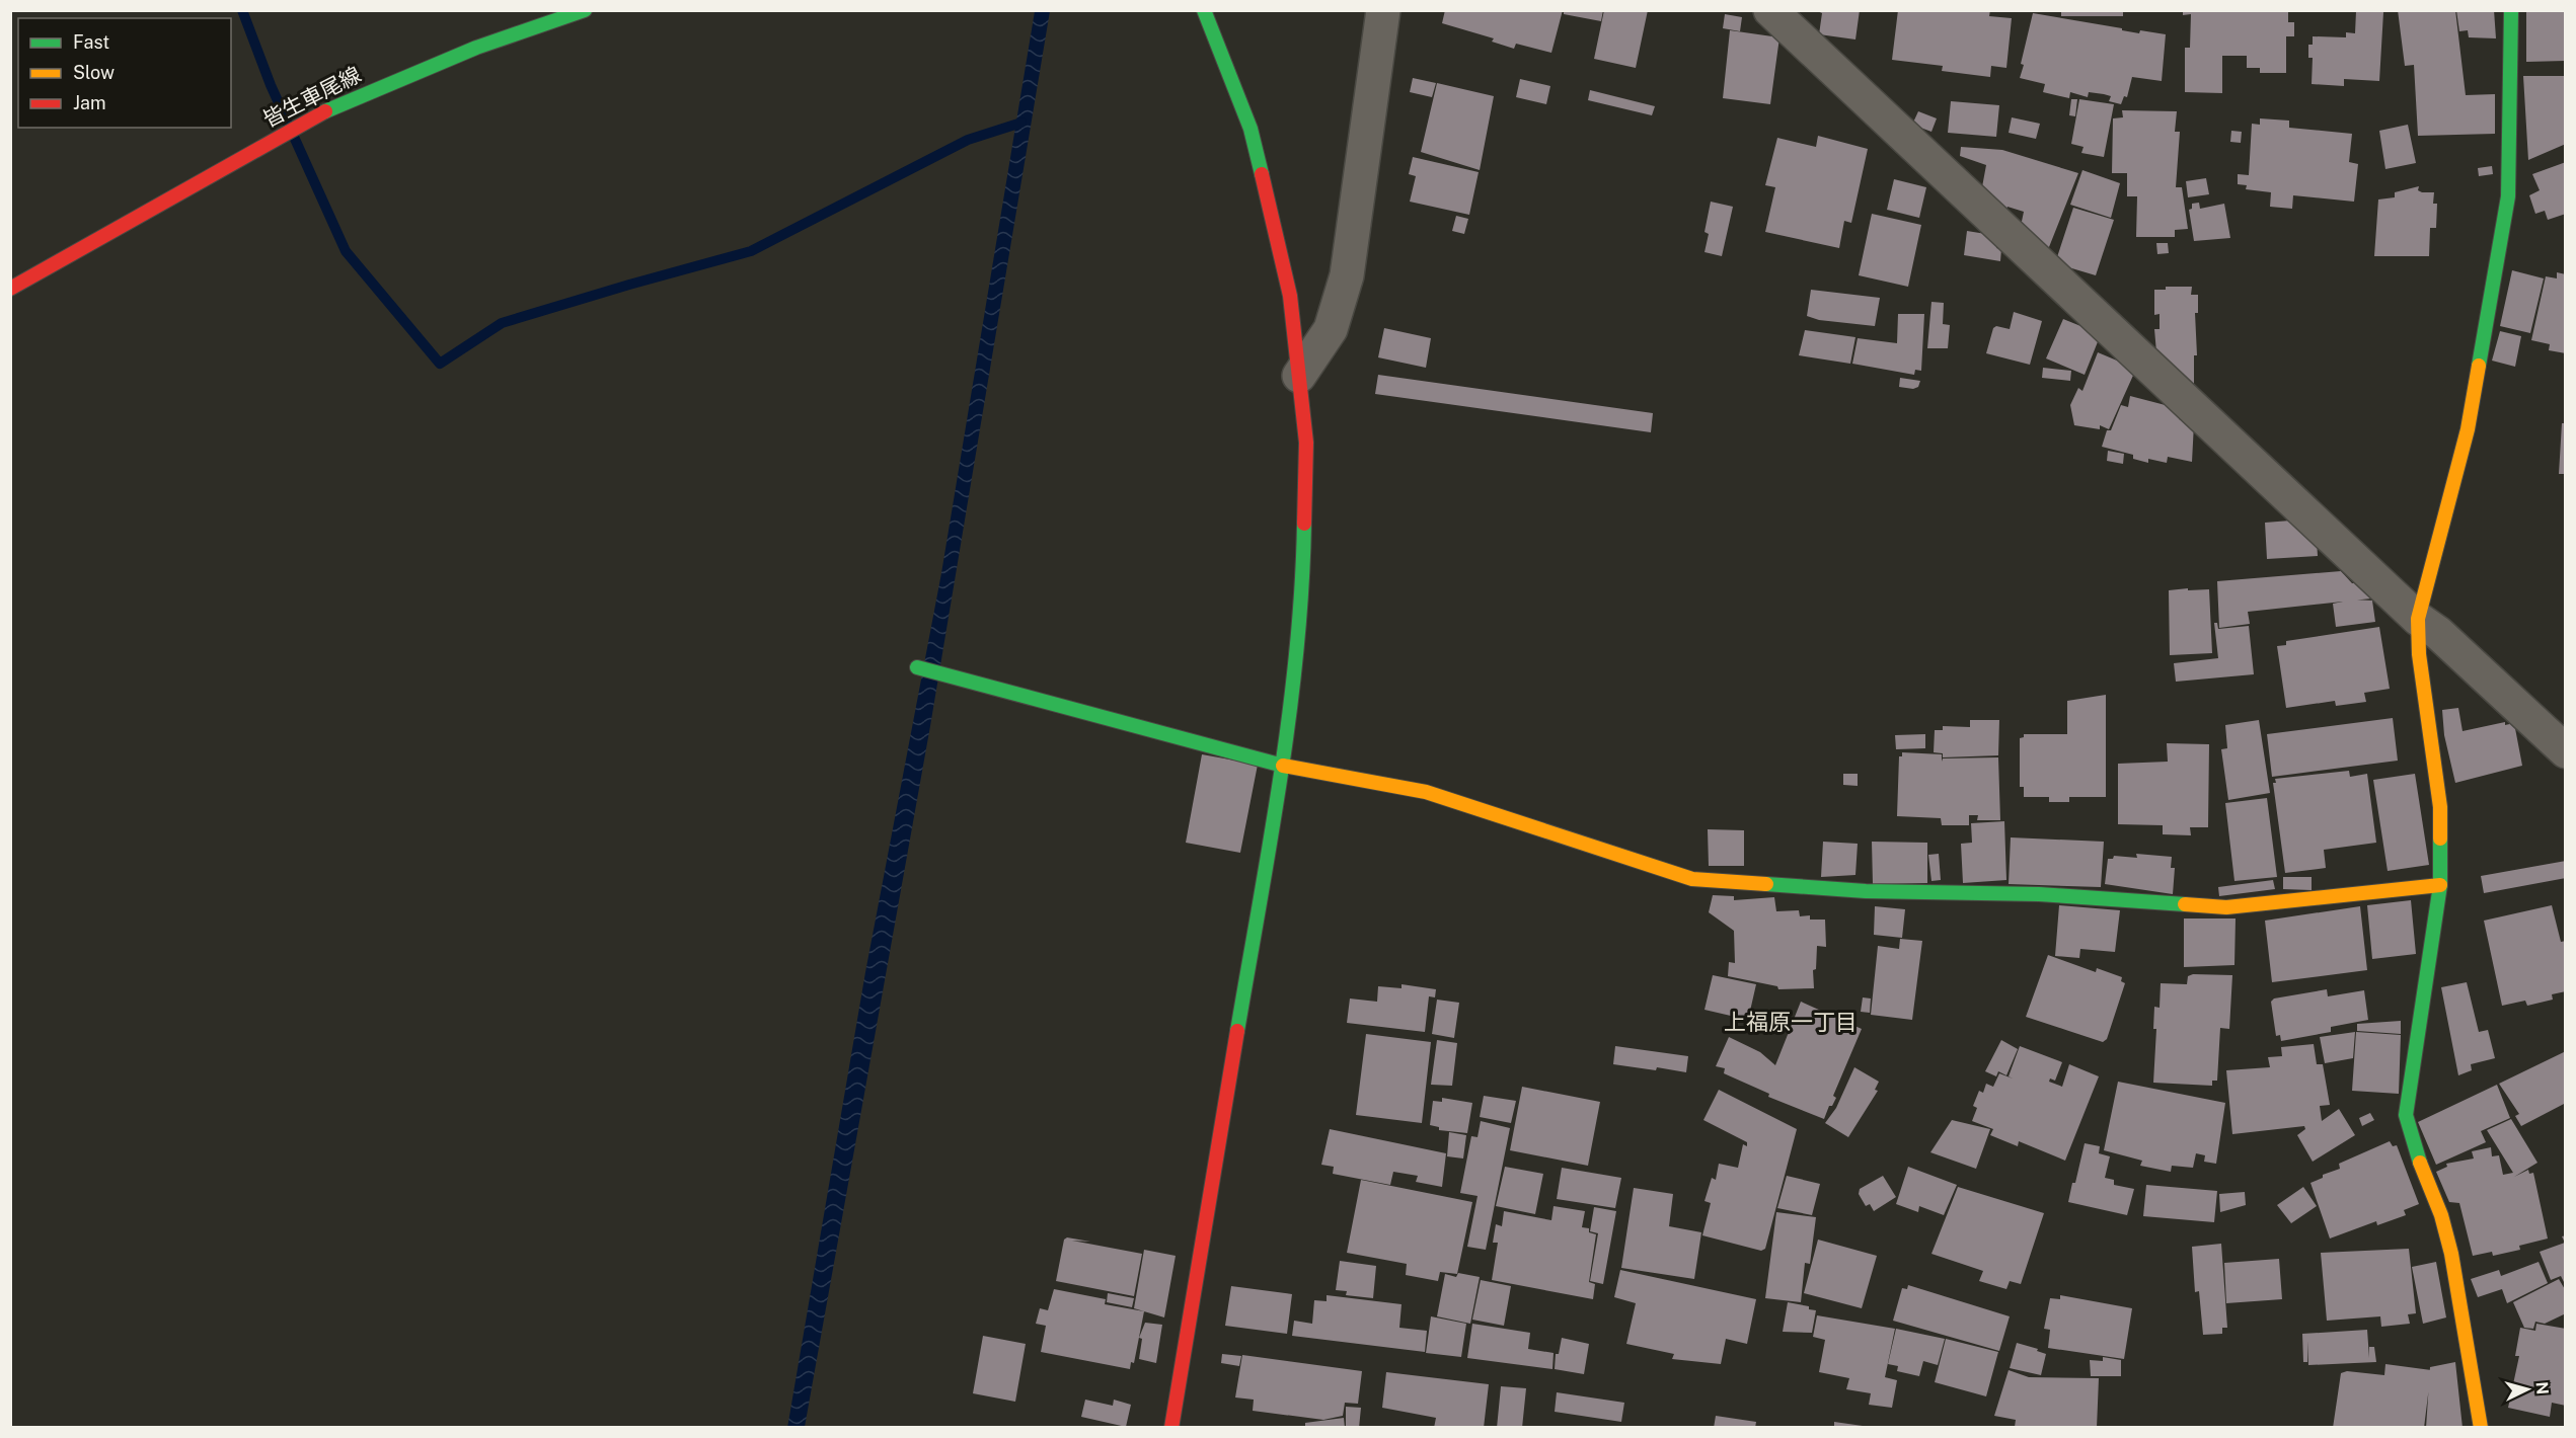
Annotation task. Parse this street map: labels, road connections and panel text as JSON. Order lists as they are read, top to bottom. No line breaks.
{"streets":{"street":["皆生車尾線"]},"districts":["上福原一丁目"],"legend":["Fast","Slow","Jam"],"north":"right"}
